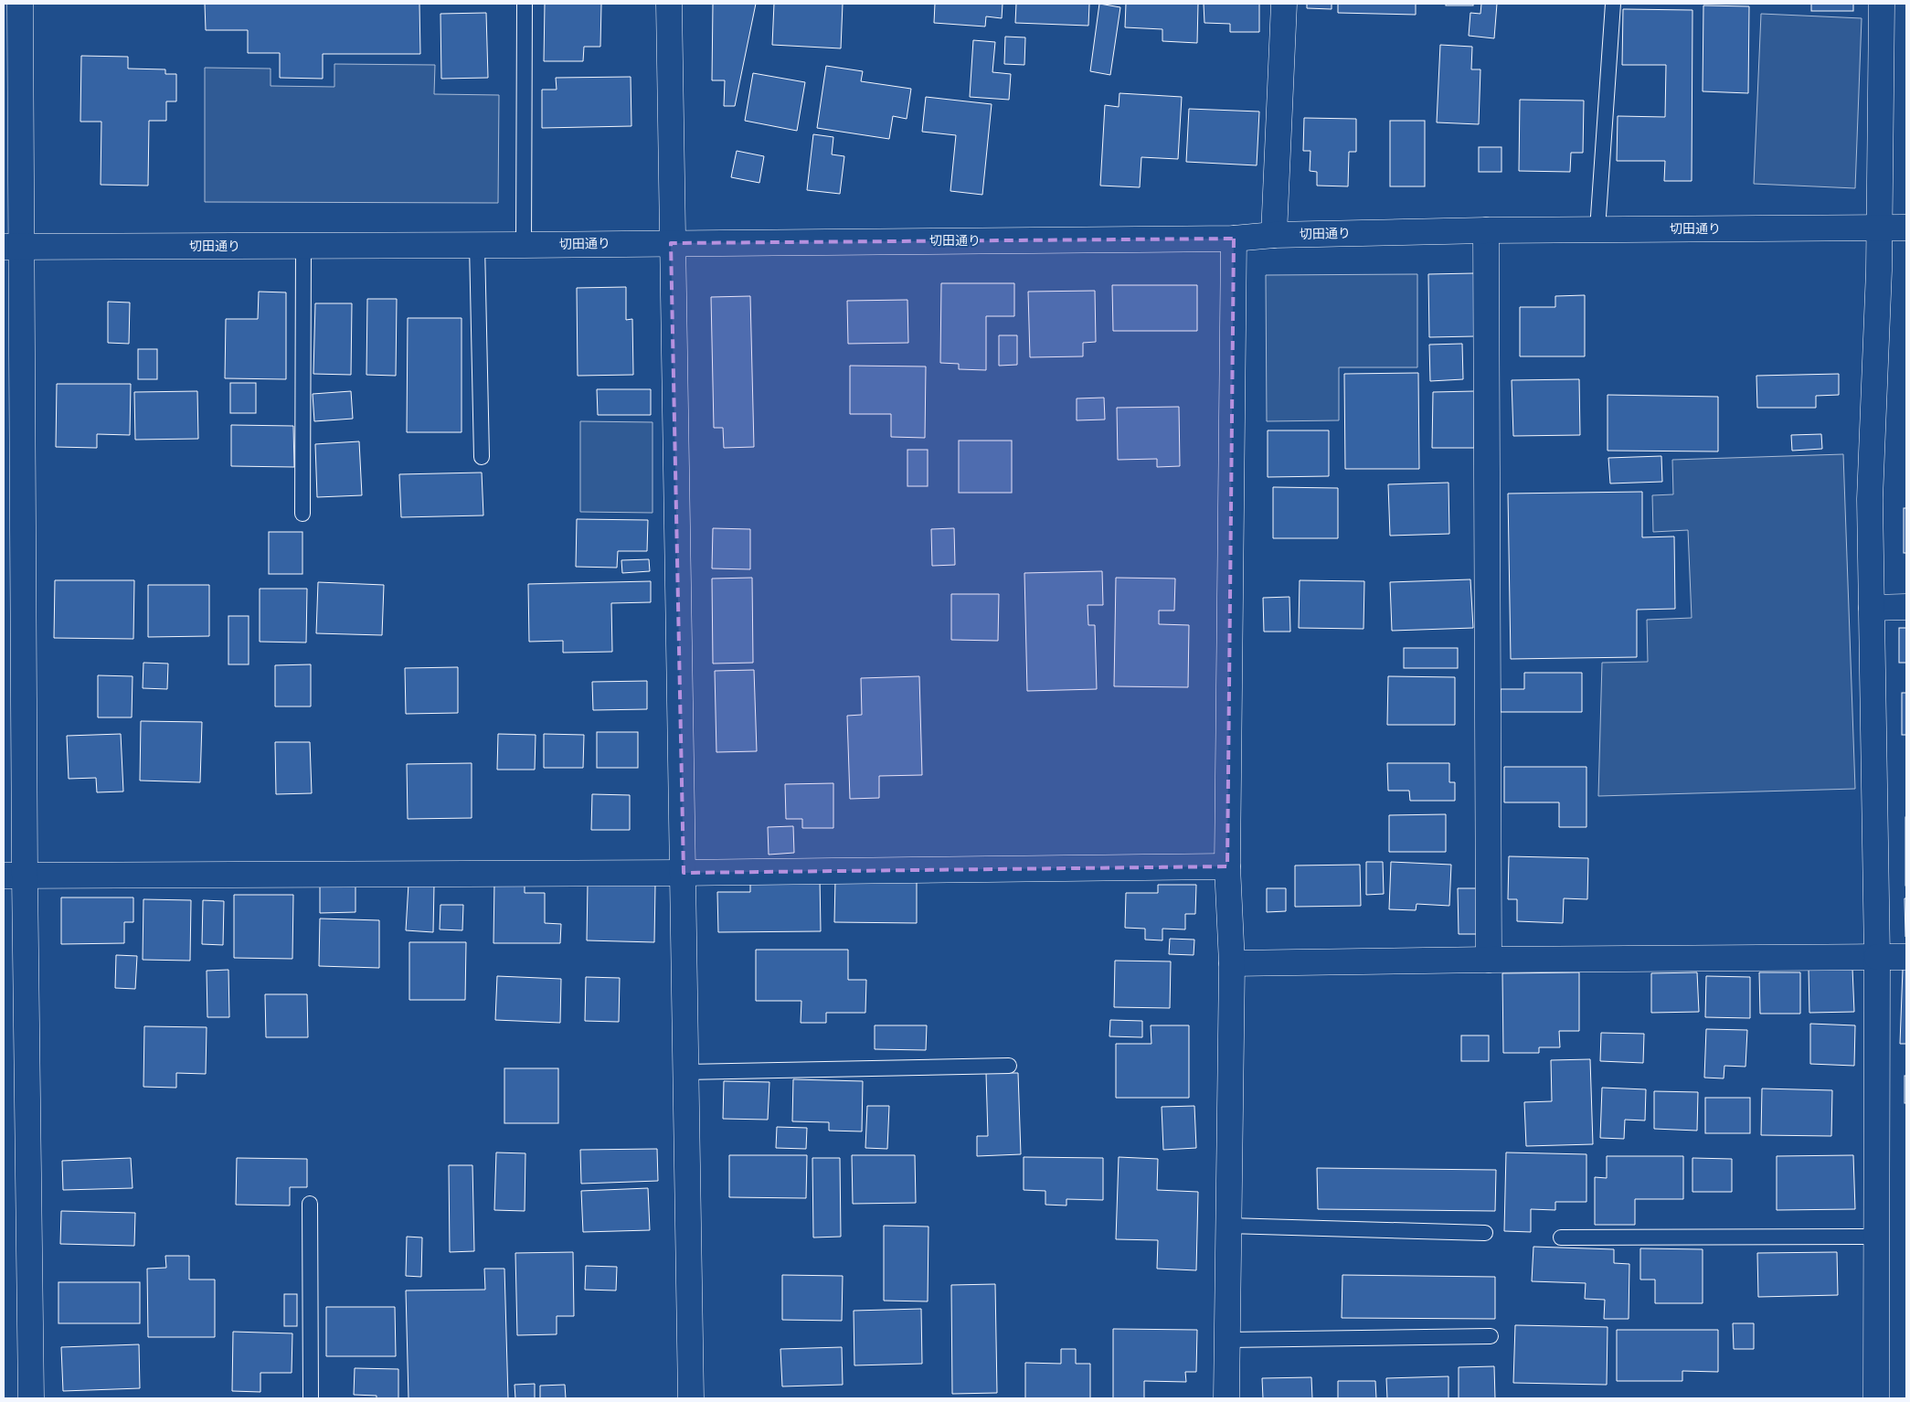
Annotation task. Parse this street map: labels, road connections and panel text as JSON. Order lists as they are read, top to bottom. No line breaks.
{"streets":{"street":["切田通り"]}}
